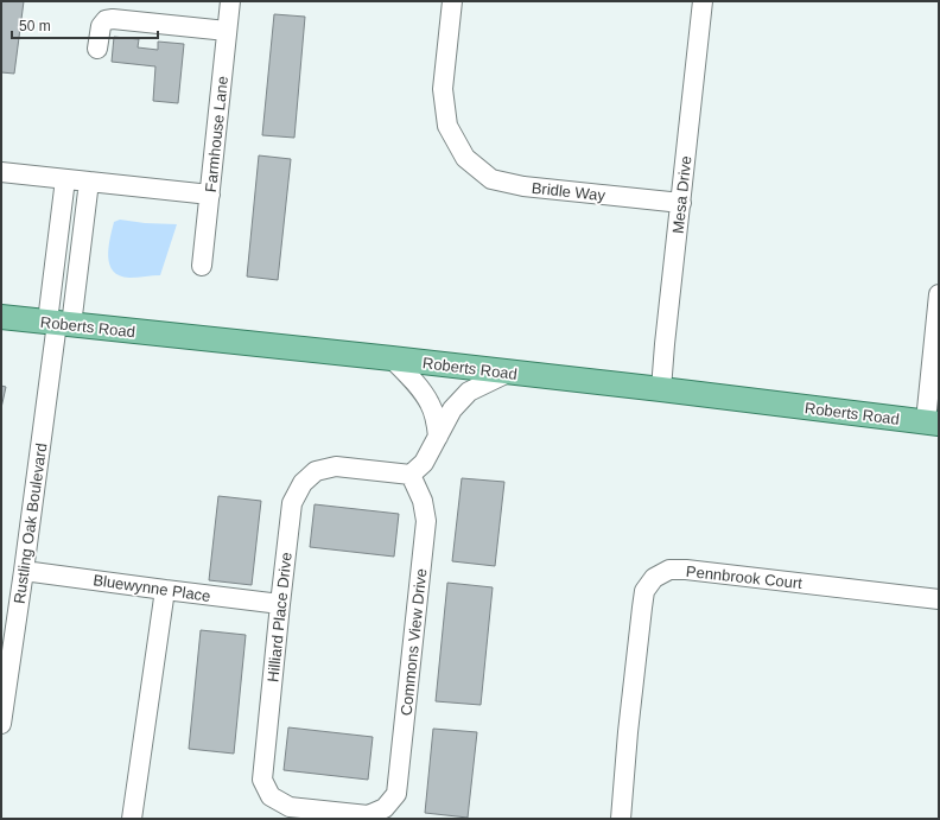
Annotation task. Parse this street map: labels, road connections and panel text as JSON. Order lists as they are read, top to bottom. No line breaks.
{"streets":{"main road":["Roberts Road"],"street":["Farmhouse Lane","Bridle Way","Mesa Drive","Rustling Oak Boulevard","Pennbrook Court","Bluewynne Place","Hilliard Place Drive","Commons View Drive"]},"crossings":[["Bridle Way","Mesa Drive"],["Mesa Drive","Roberts Road"],["Roberts Road","Rustling Oak Boulevard"],["Rustling Oak Boulevard","Bluewynne Place"],["Bluewynne Place","Hilliard Place Drive"],["Hilliard Place Drive","Commons View Drive"]],"scale_bar":"50 m"}
